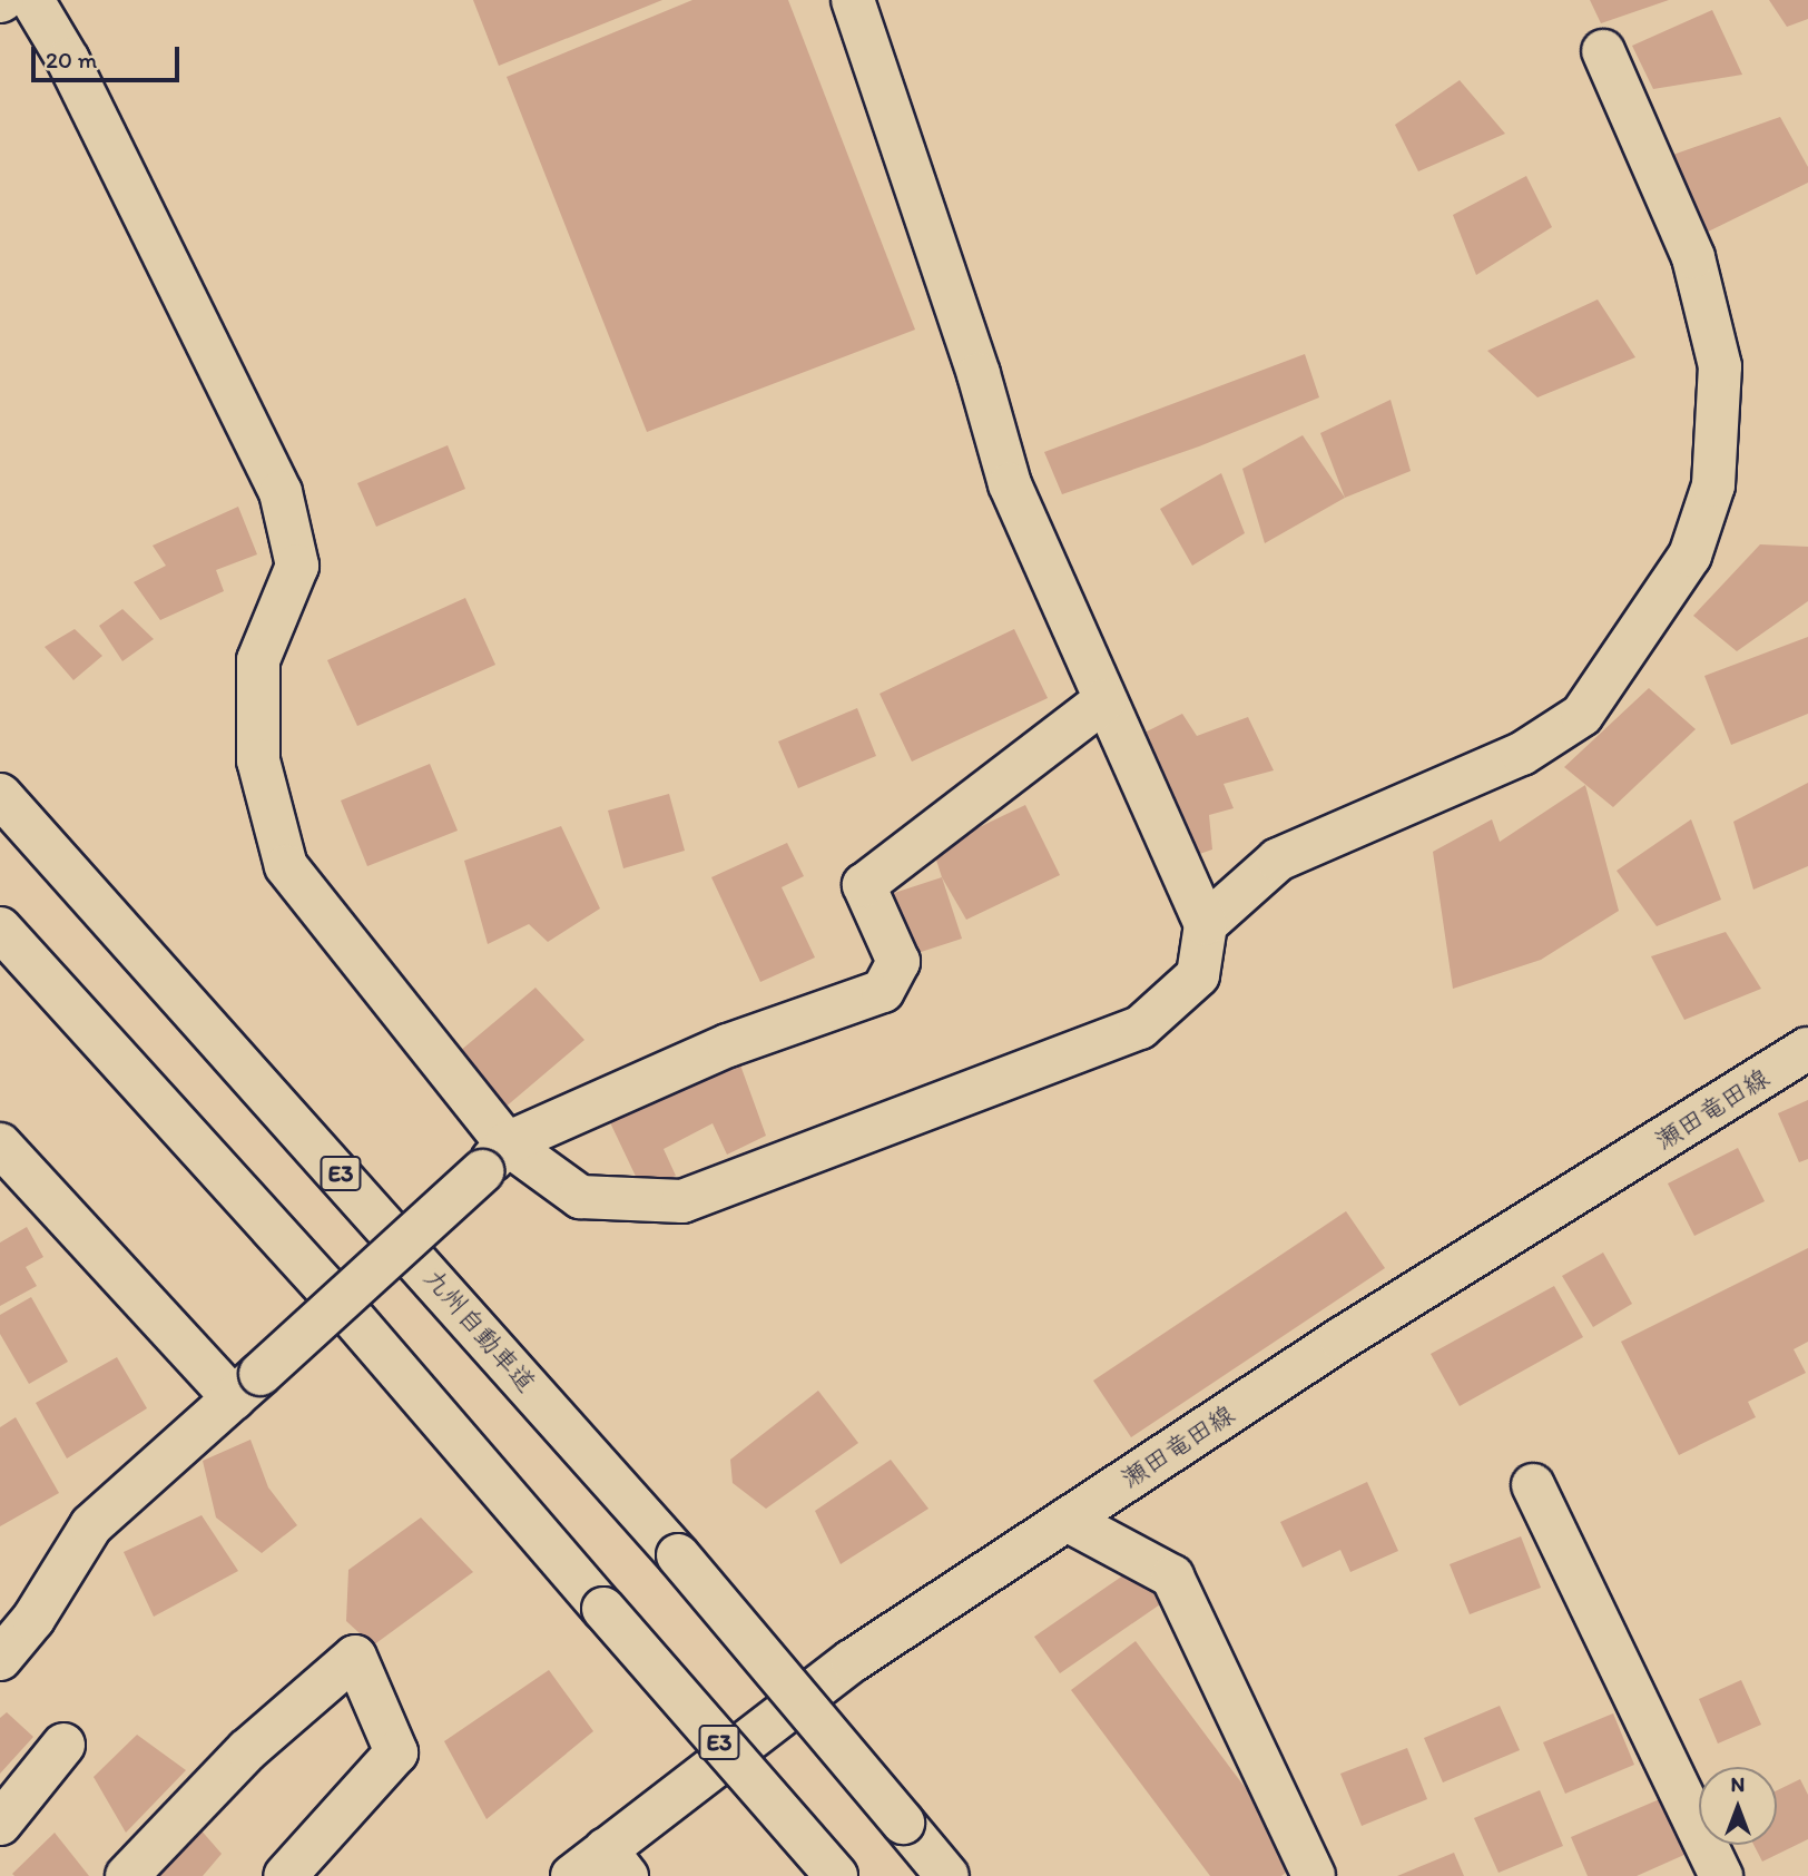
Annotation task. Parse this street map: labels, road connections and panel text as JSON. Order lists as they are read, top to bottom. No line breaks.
{"streets":{"main road":["瀬田竜田線","E3","九州自動車道"]},"scale_bar":"20 m","north":"top"}
